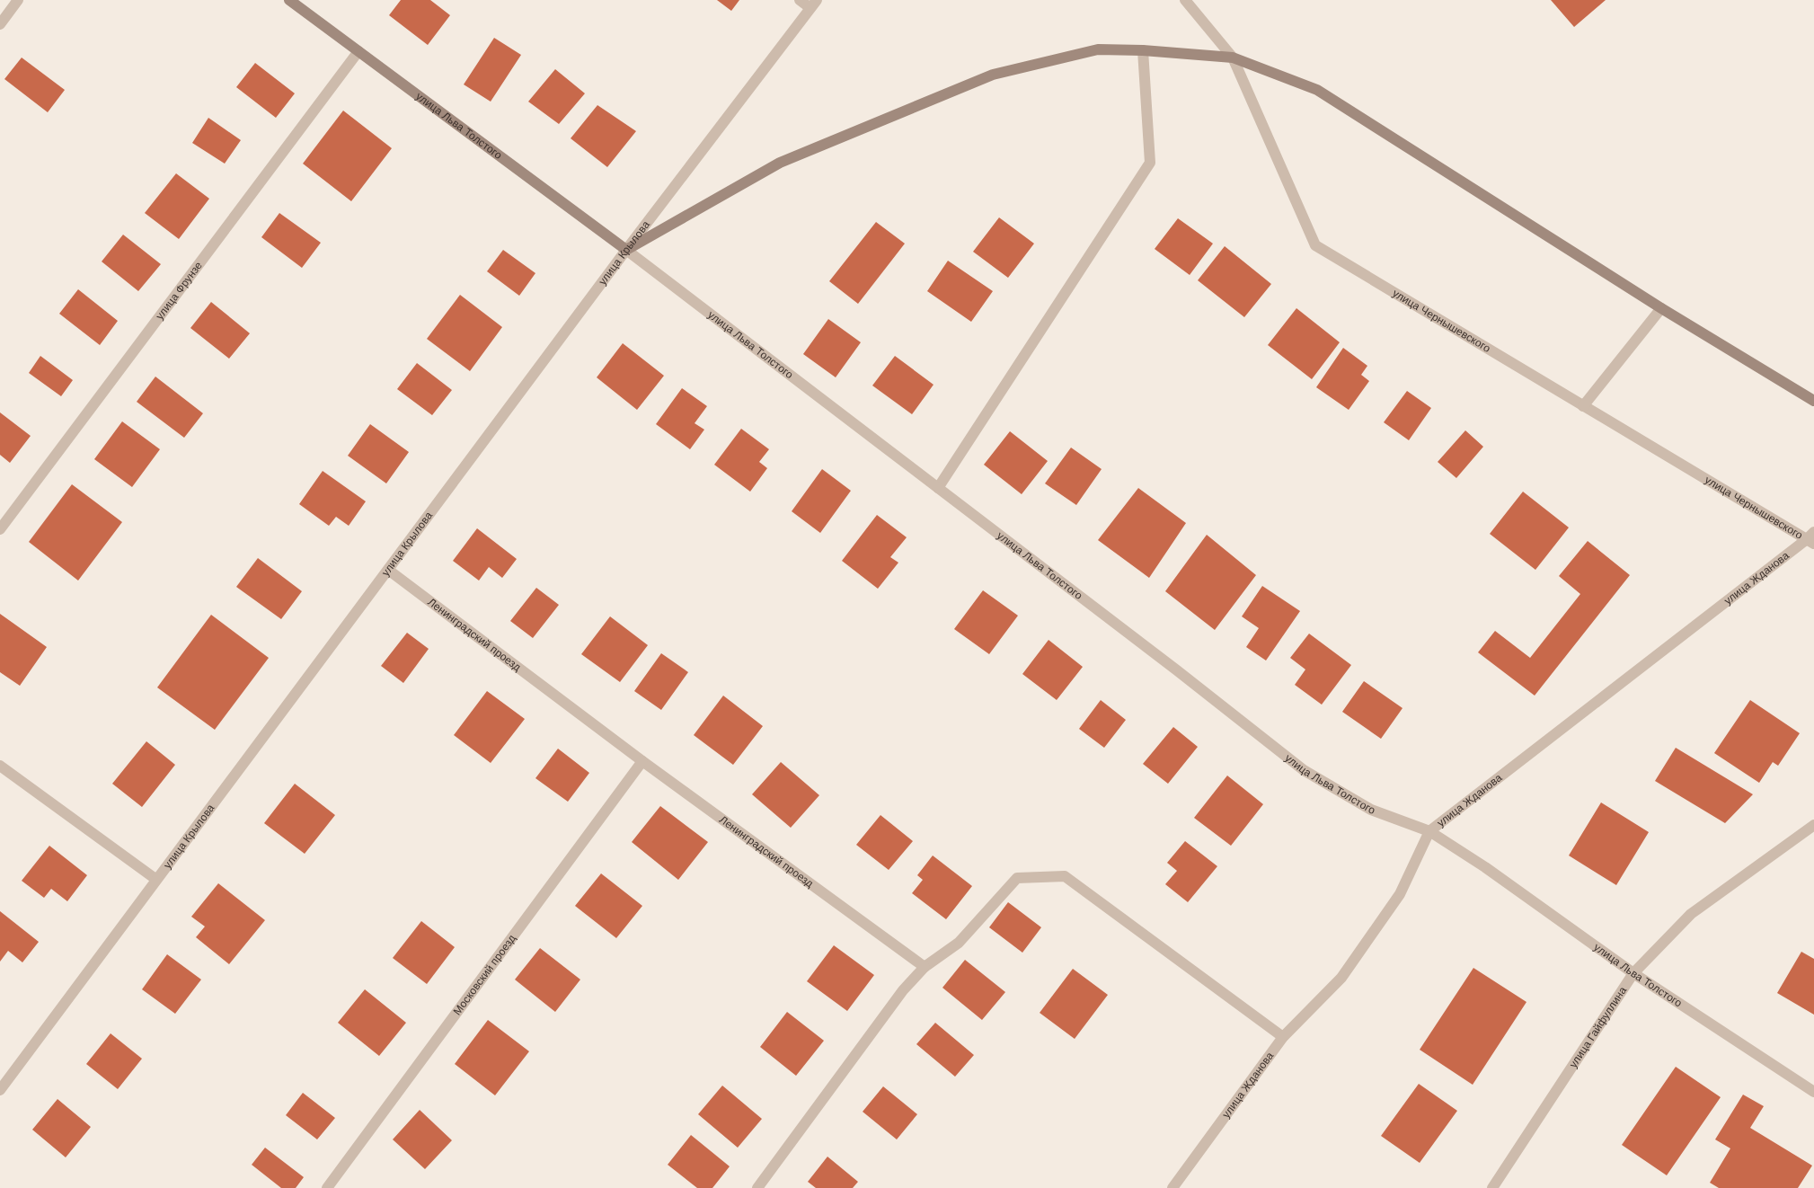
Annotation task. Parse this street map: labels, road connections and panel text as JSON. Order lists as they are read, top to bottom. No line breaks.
{"streets":{"street":["улица Льва Толстого","улица Крылова","улица Фрунзе","улица Чернышевского","улица Жданова","Ленинградский проезд","Московский проезд","улица Гайфуллина"]},"crossings":[["улица Льва Толстого","улица Крылова"],["улица Льва Толстого","улица Фрунзе"],["улица Льва Толстого","улица Жданова"],["улица Льва Толстого","улица Гайфуллина"],["улица Крылова","Ленинградский проезд"],["улица Чернышевского","улица Жданова"],["Ленинградский проезд","Московский проезд"]]}
